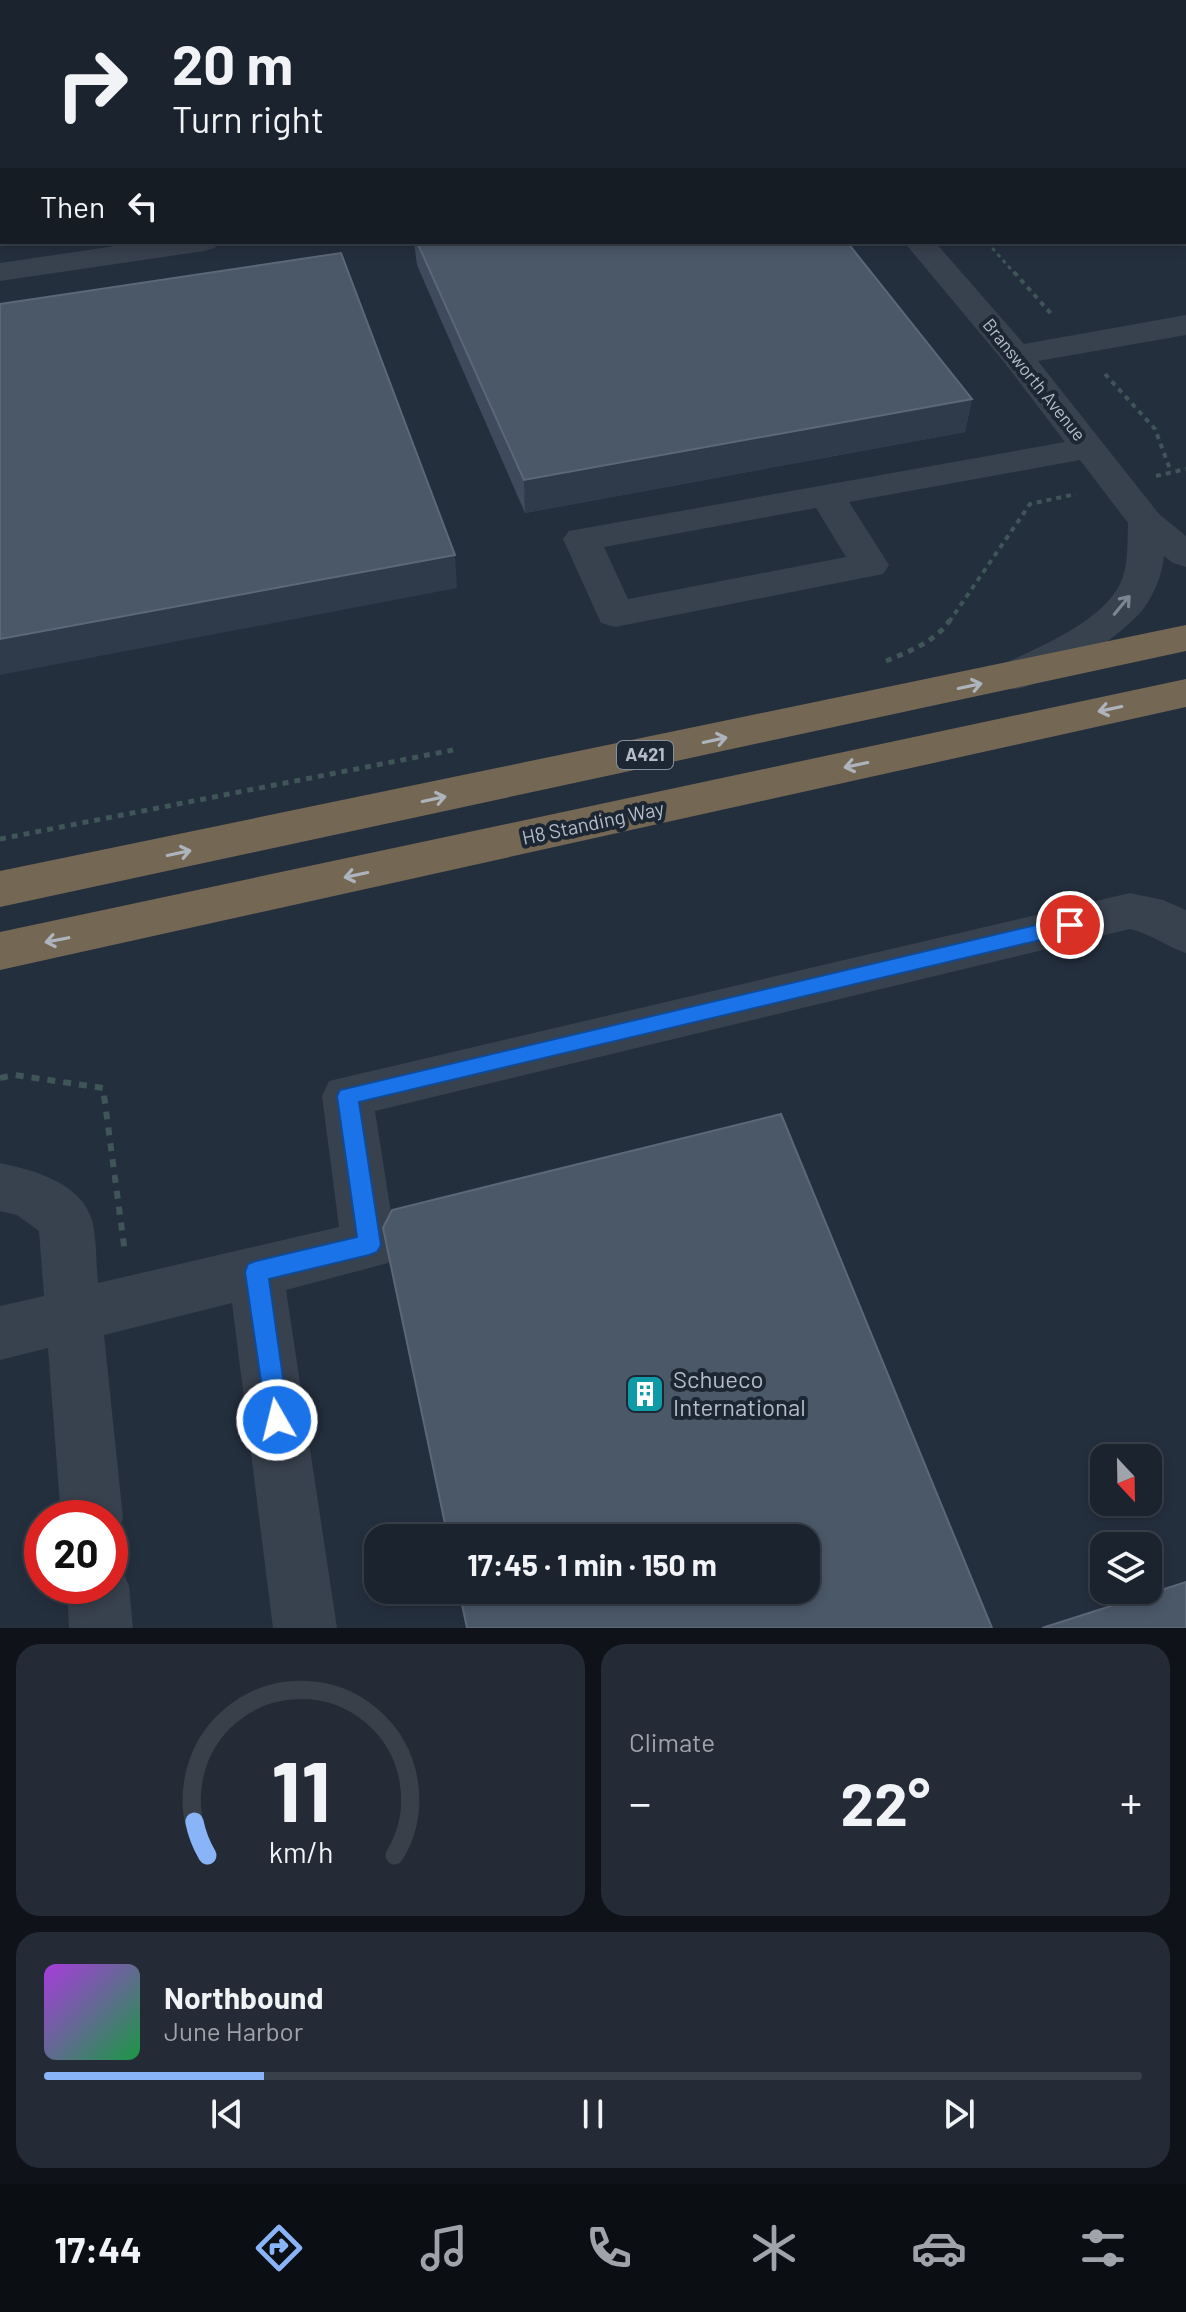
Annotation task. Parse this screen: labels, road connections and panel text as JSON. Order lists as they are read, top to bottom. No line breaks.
{"streets":{"highway":["A421","H8 Standing Way"],"street":["Bransworth Avenue"]},"places":{"building":["Schueco International"]},"north":"bottom","page":{"turn":["20 m","Turn right"],"then":"Then","limit":"20","trip":"17:45 · 1 min · 150 m","tile":"Climate","heat":["−","22°","+"],"song":["Northbound","June Harbor"],"tabs":"17:44","gauge":["11","km/h"]}}
